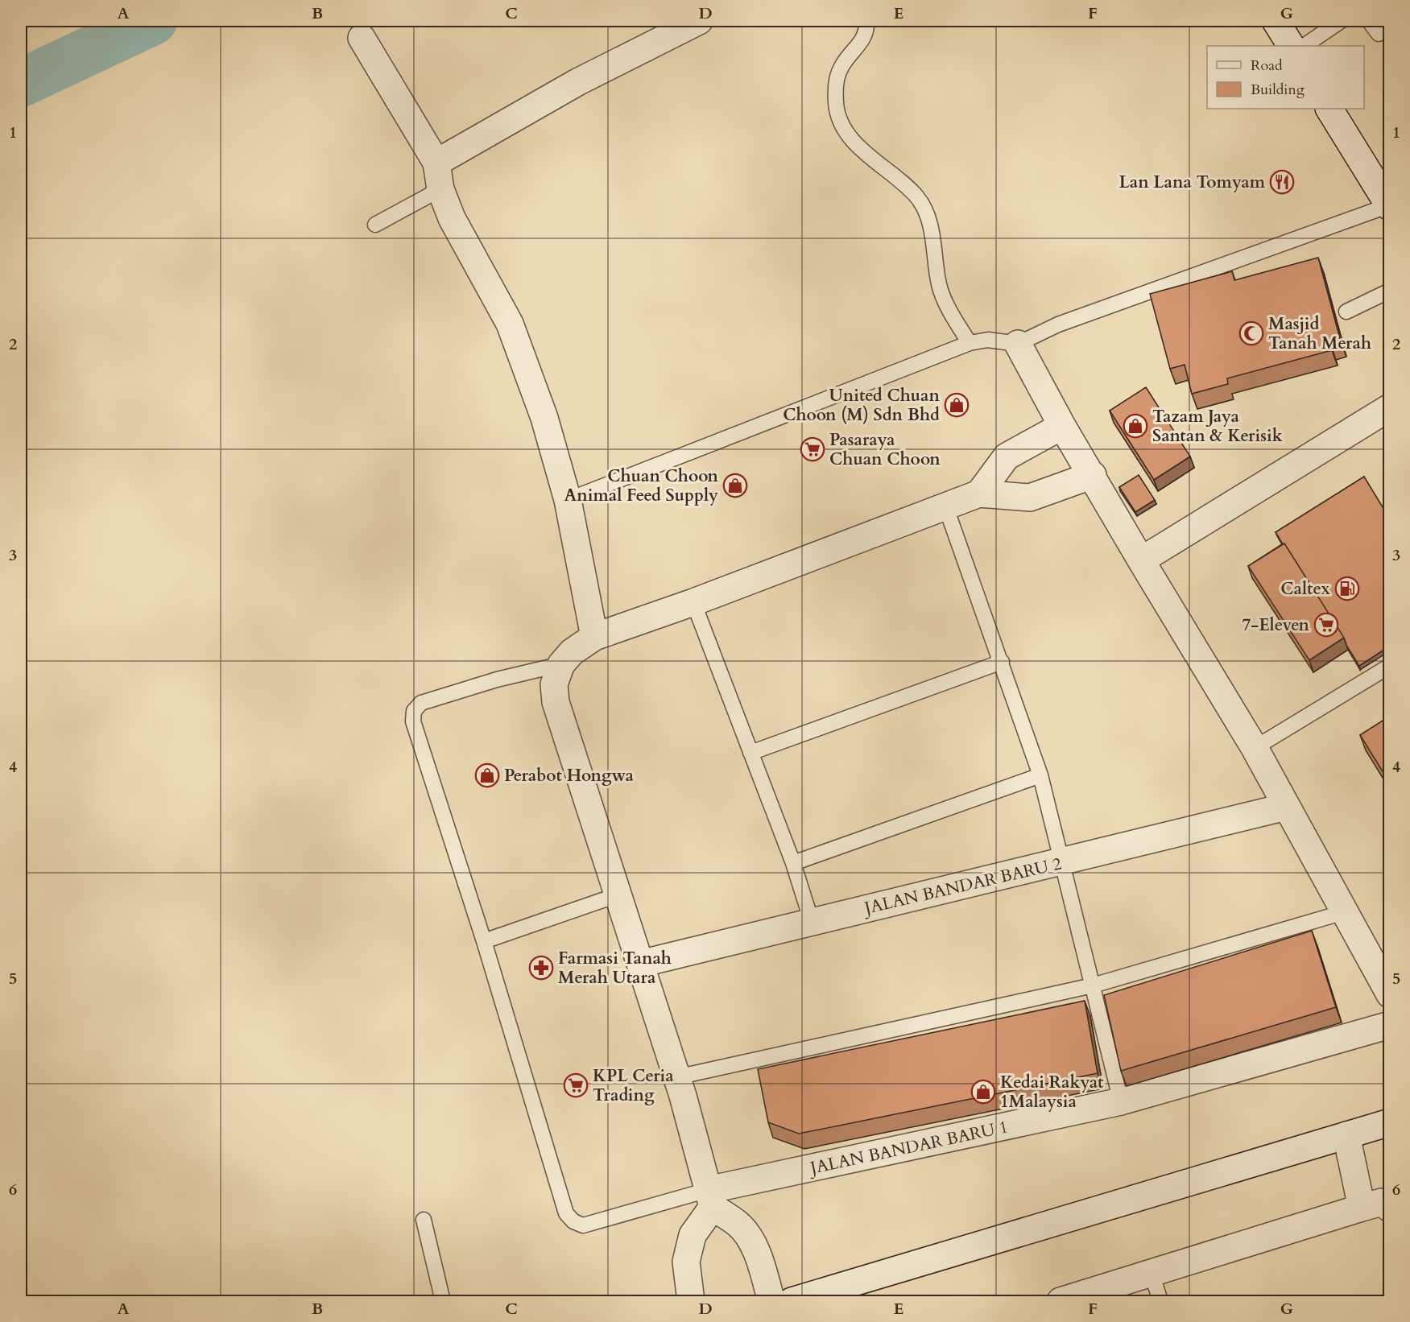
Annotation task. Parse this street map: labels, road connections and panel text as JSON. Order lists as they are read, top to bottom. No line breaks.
{"streets":{"street":["JALAN BANDAR BARU 2","JALAN BANDAR BARU 1"]},"places":{"restaurant":["Lan Lana Tomyam"],"mosque":["Masjid Tanah Merah"],"shop":["United Chuan Choon (M) Sdn Bhd","Tazam Jaya Santan & Kerisik","Chuan Choon Animal Feed Supply","Perabot Hongwa","Kedai Rakyat 1Malaysia"],"supermarket":["Pasaraya Chuan Choon","7-Eleven","KPL Ceria Trading"],"fuel station":["Caltex"],"pharmacy":["Farmasi Tanah Merah Utara"]},"legend":["Road","Building"],"grid":{"columns":["A","B","C","D","E","F","G"],"rows":["1","2","3","4","5","6"]}}
